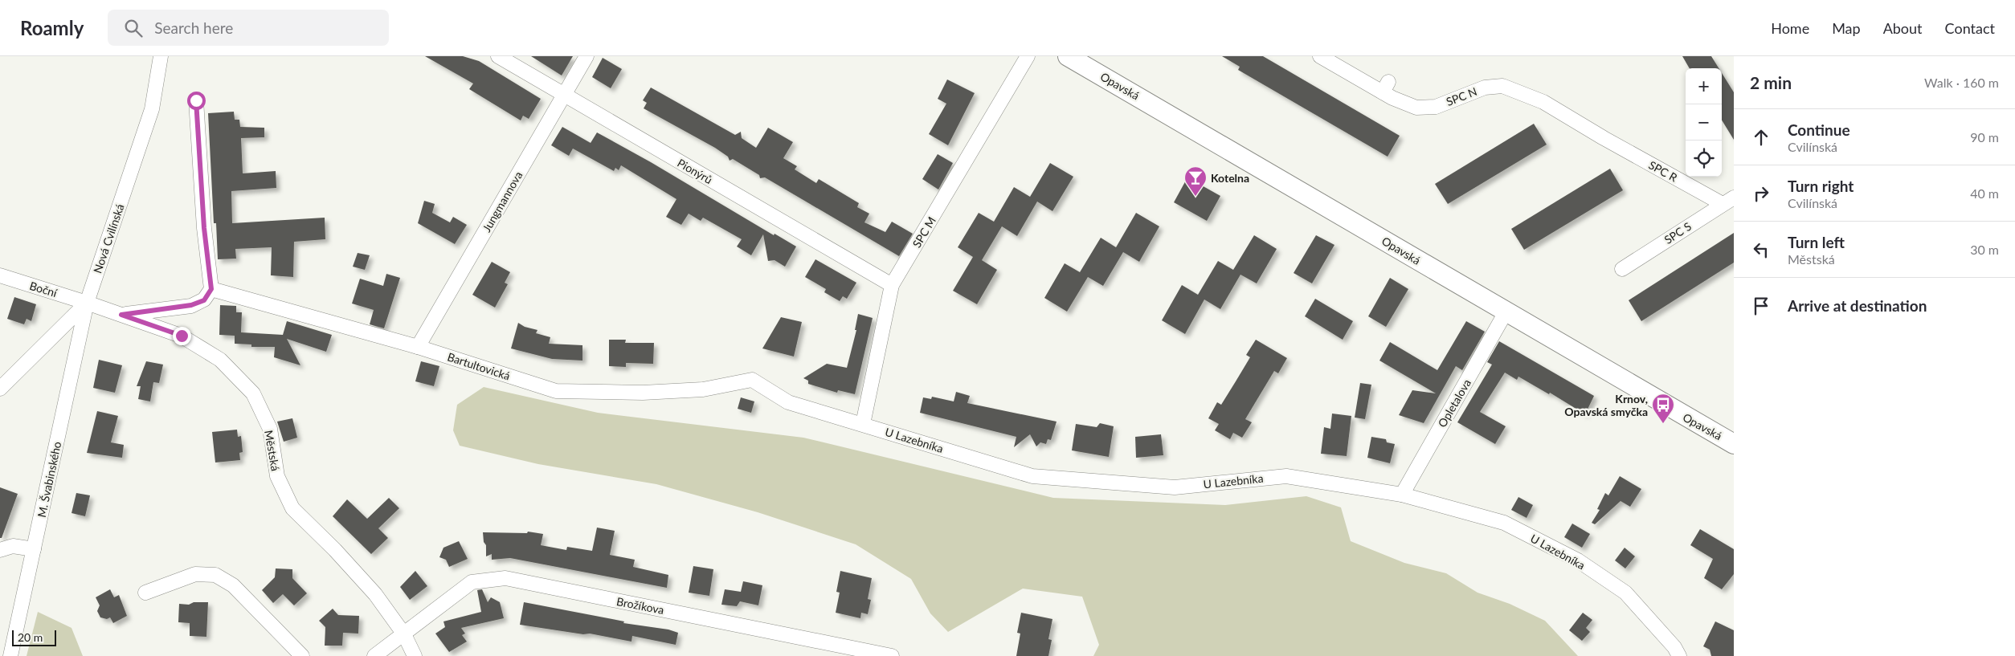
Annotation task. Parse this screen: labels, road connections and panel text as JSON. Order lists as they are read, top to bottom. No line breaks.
{"streets":{"main road":["Opavská"],"street":["SPC N","Pionýrů","SPC R","Jungmannova","SPC M","SPC S","Nová Cvilínská","Boční","Bartultovická","Opletalova","U Lazebníka","Městská","M. Švabinského","Brožíkova"]},"crossings":[["Opavská","Opletalova"],["SPC N","SPC R"],["Pionýrů","Jungmannova"],["Pionýrů","SPC M"],["SPC R","SPC S"],["Jungmannova","Bartultovická"],["SPC M","U Lazebníka"],["Nová Cvilínská","Boční"],["Nová Cvilínská","Městská"],["Nová Cvilínská","M. Švabinského"],["Boční","Městská"],["Boční","M. Švabinského"],["Bartultovická","U Lazebníka"],["Opletalova","U Lazebníka"],["Městská","M. Švabinského"],["Městská","Brožíkova"]],"places":{"bar":["Kotelna"],"bus stop":["Krnov, Opavská smyčka"]},"scale_bar":"20 m","page":{"header":"Roamly","search":"Search here","nav":["Home","Map","About","Contact"],"heading":["2 min","Walk · 160 m"],"map_buttons":["+","−"],"list":[["Continue","Cvilínská","90 m"],["Turn right","Cvilínská","40 m"],["Turn left","Městská","30 m"],"Arrive at destination"],"scale":"20 m"}}
